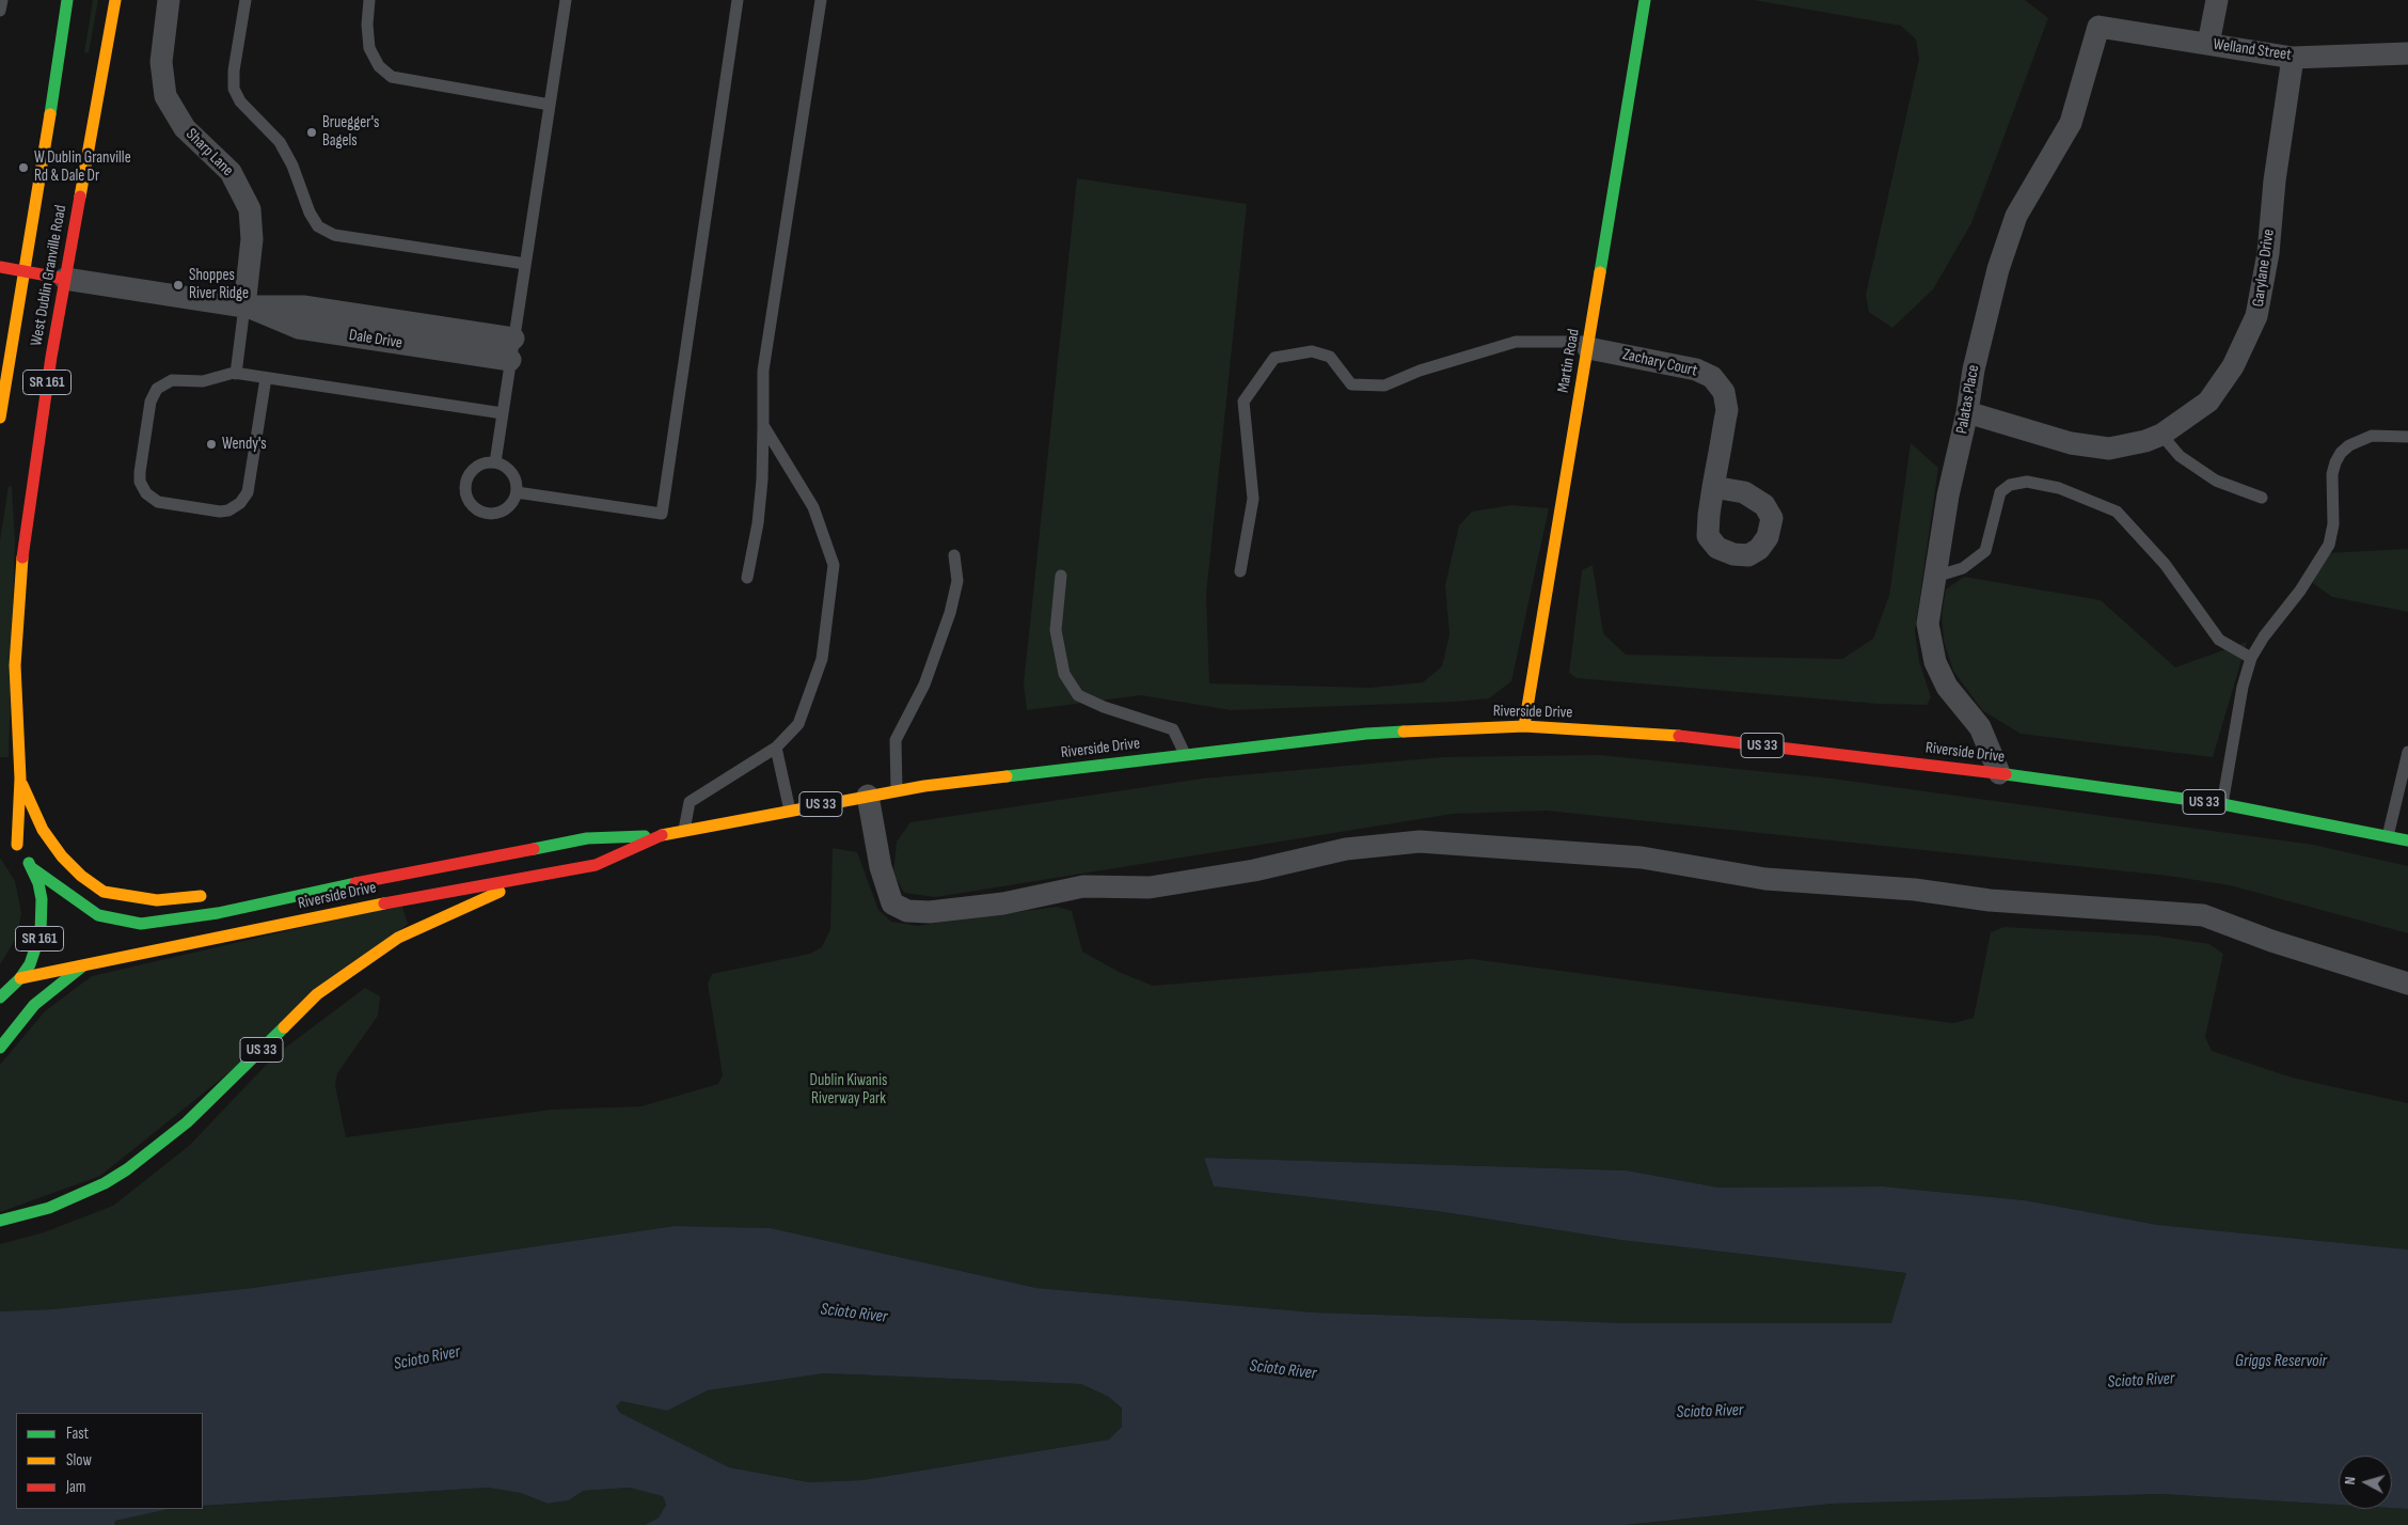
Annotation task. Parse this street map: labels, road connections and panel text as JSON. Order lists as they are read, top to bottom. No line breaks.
{"streets":{"main road":["West Dublin Granville Road","Dale Drive","Martin Road","SR 161","Riverside Drive","US 33"],"street":["Welland Street","Sharp Lane","Garylane Drive","Zachary Court","Palatas Place"]},"crossings":[["Welland Street","Garylane Drive"],["Welland Street","Palatas Place"],["Sharp Lane","Dale Drive"],["Garylane Drive","Palatas Place"],["West Dublin Granville Road","Dale Drive"],["Martin Road","Zachary Court"],["Martin Road","Riverside Drive"],["SR 161","Riverside Drive"],["Palatas Place","Riverside Drive"],["Riverside Drive","US 33"]],"water":["Scioto River","Griggs Reservoir"],"parks":["Dublin Kiwanis Riverway Park"],"places":["Bruegger's Bagels","W Dublin Granville Rd & Dale Dr","Shoppes River Ridge","Wendy's"],"legend":["Fast","Slow","Jam"],"north":"left"}
